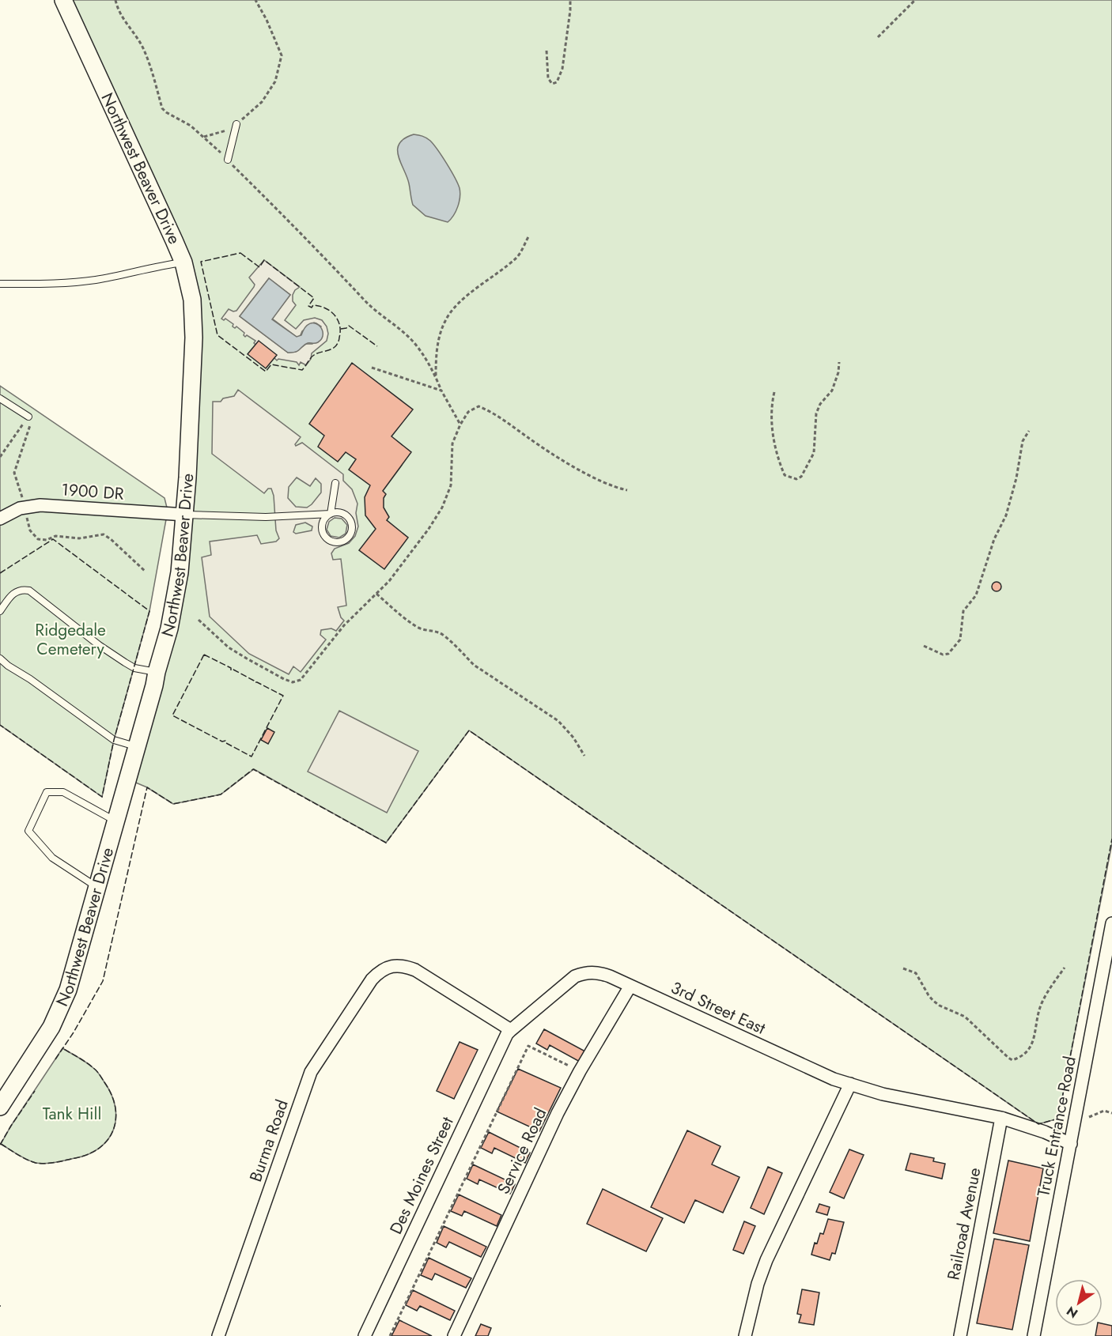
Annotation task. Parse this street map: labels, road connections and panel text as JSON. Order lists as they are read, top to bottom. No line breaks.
{"streets":{"main road":["Northwest Beaver Drive"],"street":["1900 DR","3rd Street East","Truck Entrance Road","Burma Road","Service Road","Des Moines Street","Railroad Avenue"]},"crossings":[["Northwest Beaver Drive","1900 DR"],["3rd Street East","Truck Entrance Road"],["3rd Street East","Burma Road"],["3rd Street East","Service Road"],["3rd Street East","Des Moines Street"],["3rd Street East","Railroad Avenue"],["Burma Road","Des Moines Street"]],"parks":["Ridgedale Cemetery","Tank Hill"],"north":"bottom left"}
